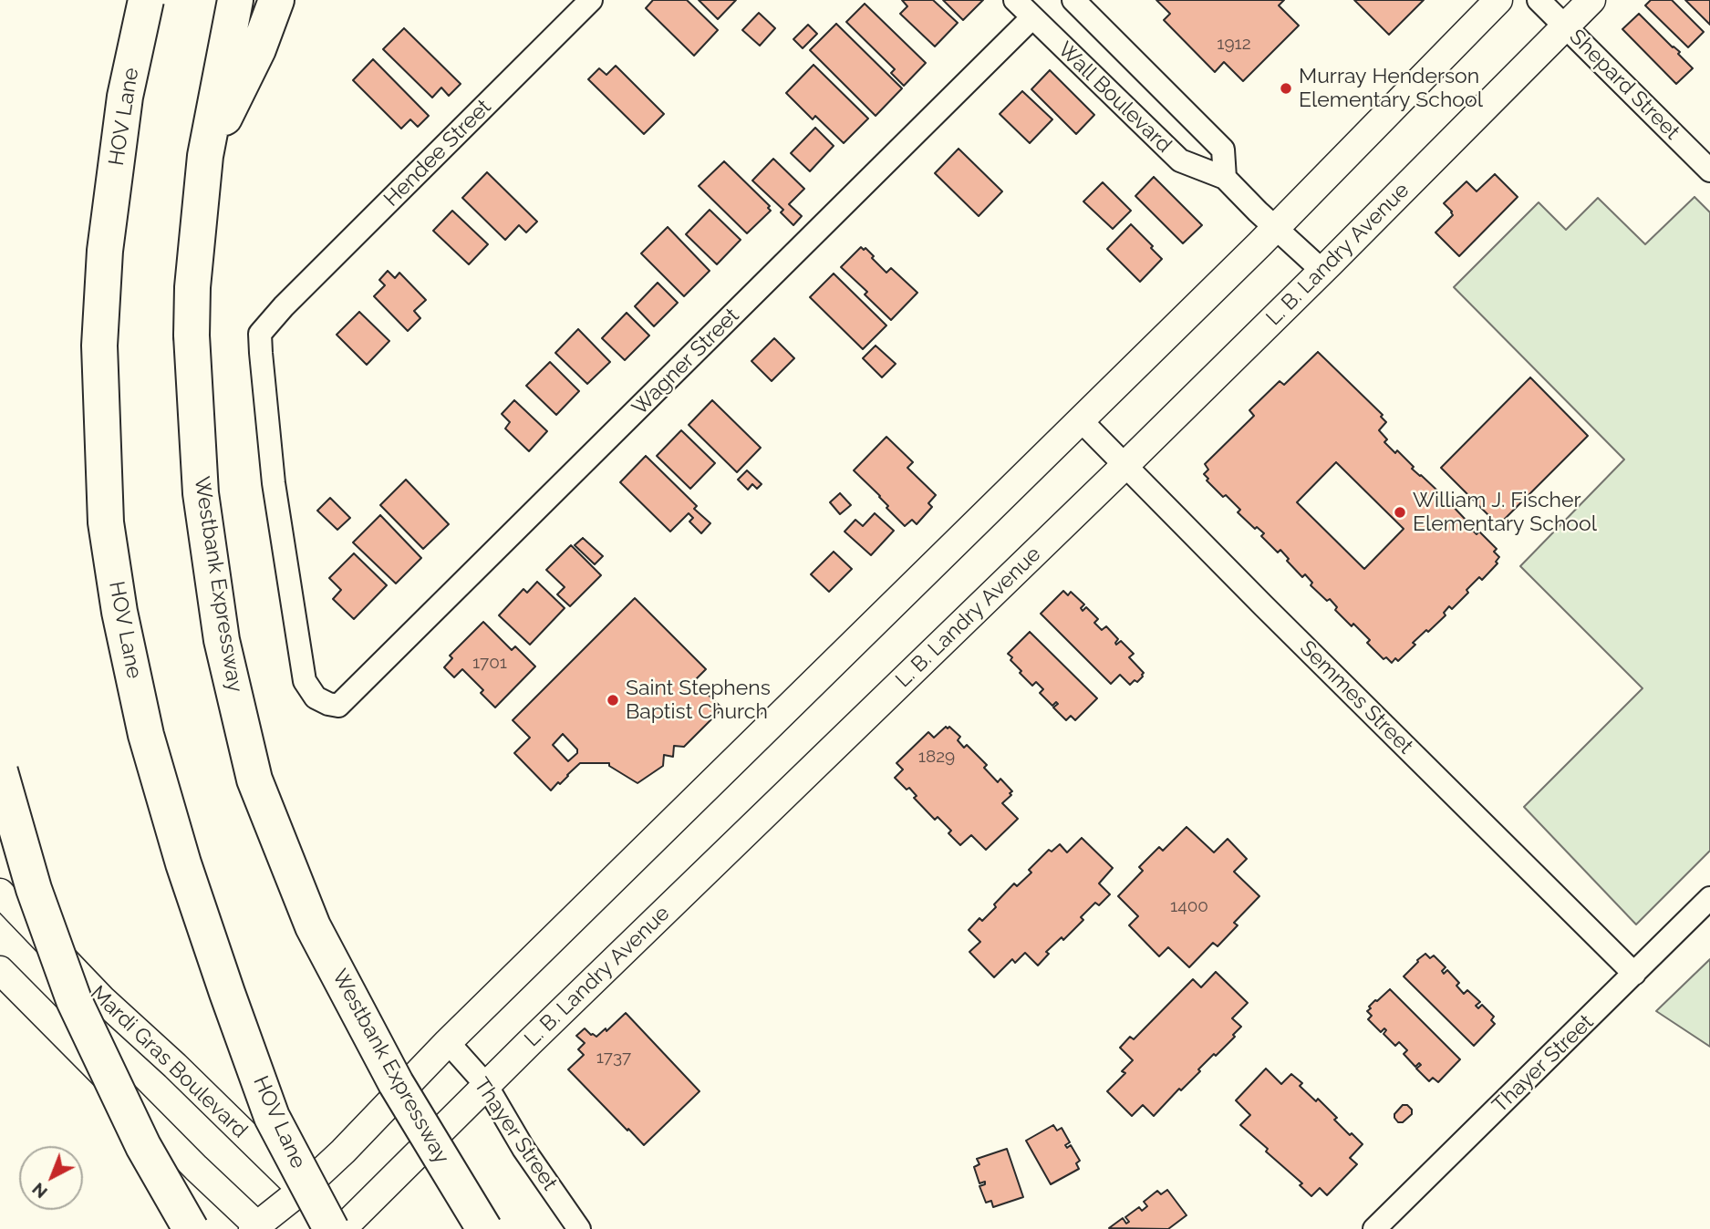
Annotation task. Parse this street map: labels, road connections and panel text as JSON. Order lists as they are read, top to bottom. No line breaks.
{"streets":{"highway":["HOV Lane","Westbank Expressway"],"street":["Shepard Street","Wall Boulevard","Hendee Street","L. B. Landry Avenue","Wagner Street","Semmes Street","Mardi Gras Boulevard","Thayer Street"]},"crossings":[["Shepard Street","L. B. Landry Avenue"],["Wall Boulevard","L. B. Landry Avenue"],["Wall Boulevard","Wagner Street"],["Hendee Street","Wagner Street"],["L. B. Landry Avenue","Semmes Street"],["L. B. Landry Avenue","Mardi Gras Boulevard"],["L. B. Landry Avenue","Thayer Street"],["Semmes Street","Thayer Street"]],"places":["Murray Henderson Elementary School","William J. Fischer Elementary School","Saint Stephens Baptist Church"],"house_numbers":["1912","1701","1829","1400","1737"],"north":"bottom left"}
